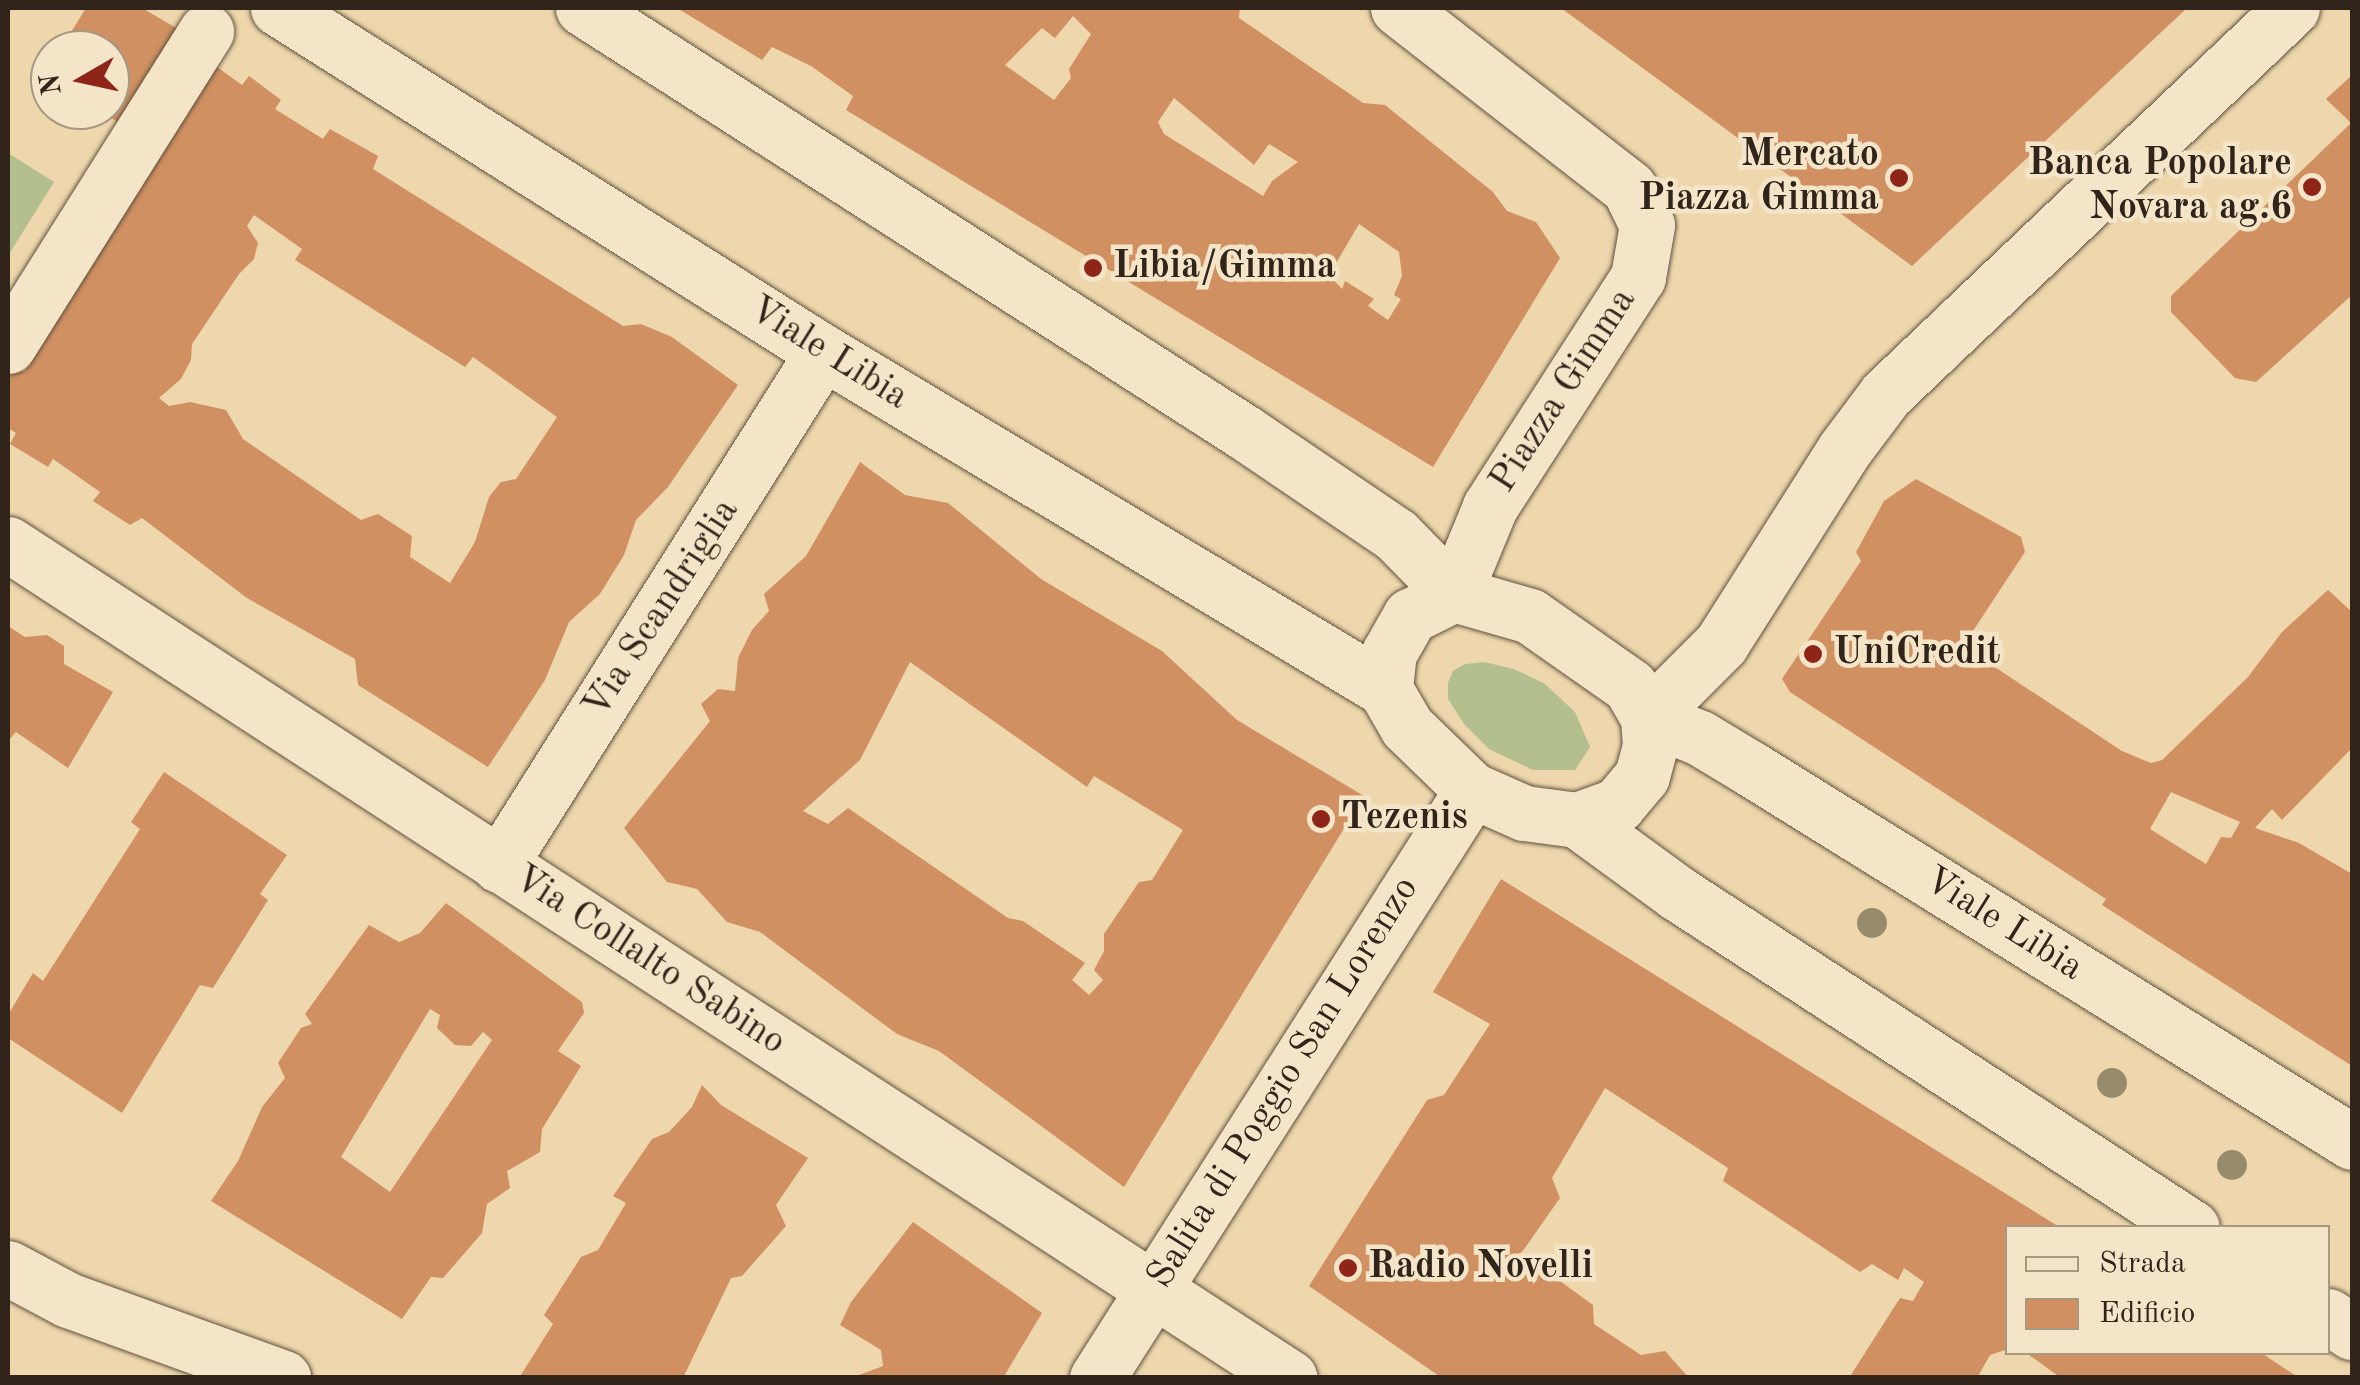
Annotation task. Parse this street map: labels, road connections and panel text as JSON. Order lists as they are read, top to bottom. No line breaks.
{"streets":{"street":["Viale Libia","Piazza Gimma","Via Scandriglia","Via Collalto Sabino","Salita di Poggio San Lorenzo"]},"crossings":[["Viale Libia","Piazza Gimma"],["Viale Libia","Via Scandriglia"],["Viale Libia","Salita di Poggio San Lorenzo"],["Piazza Gimma","Salita di Poggio San Lorenzo"],["Via Scandriglia","Via Collalto Sabino"],["Via Collalto Sabino","Salita di Poggio San Lorenzo"]],"places":["Mercato Piazza Gimma","Banca Popolare Novara ag.6","Libia/Gimma","UniCredit","Tezenis","Radio Novelli"],"legend":["Strada","Edificio"],"north":"left"}
